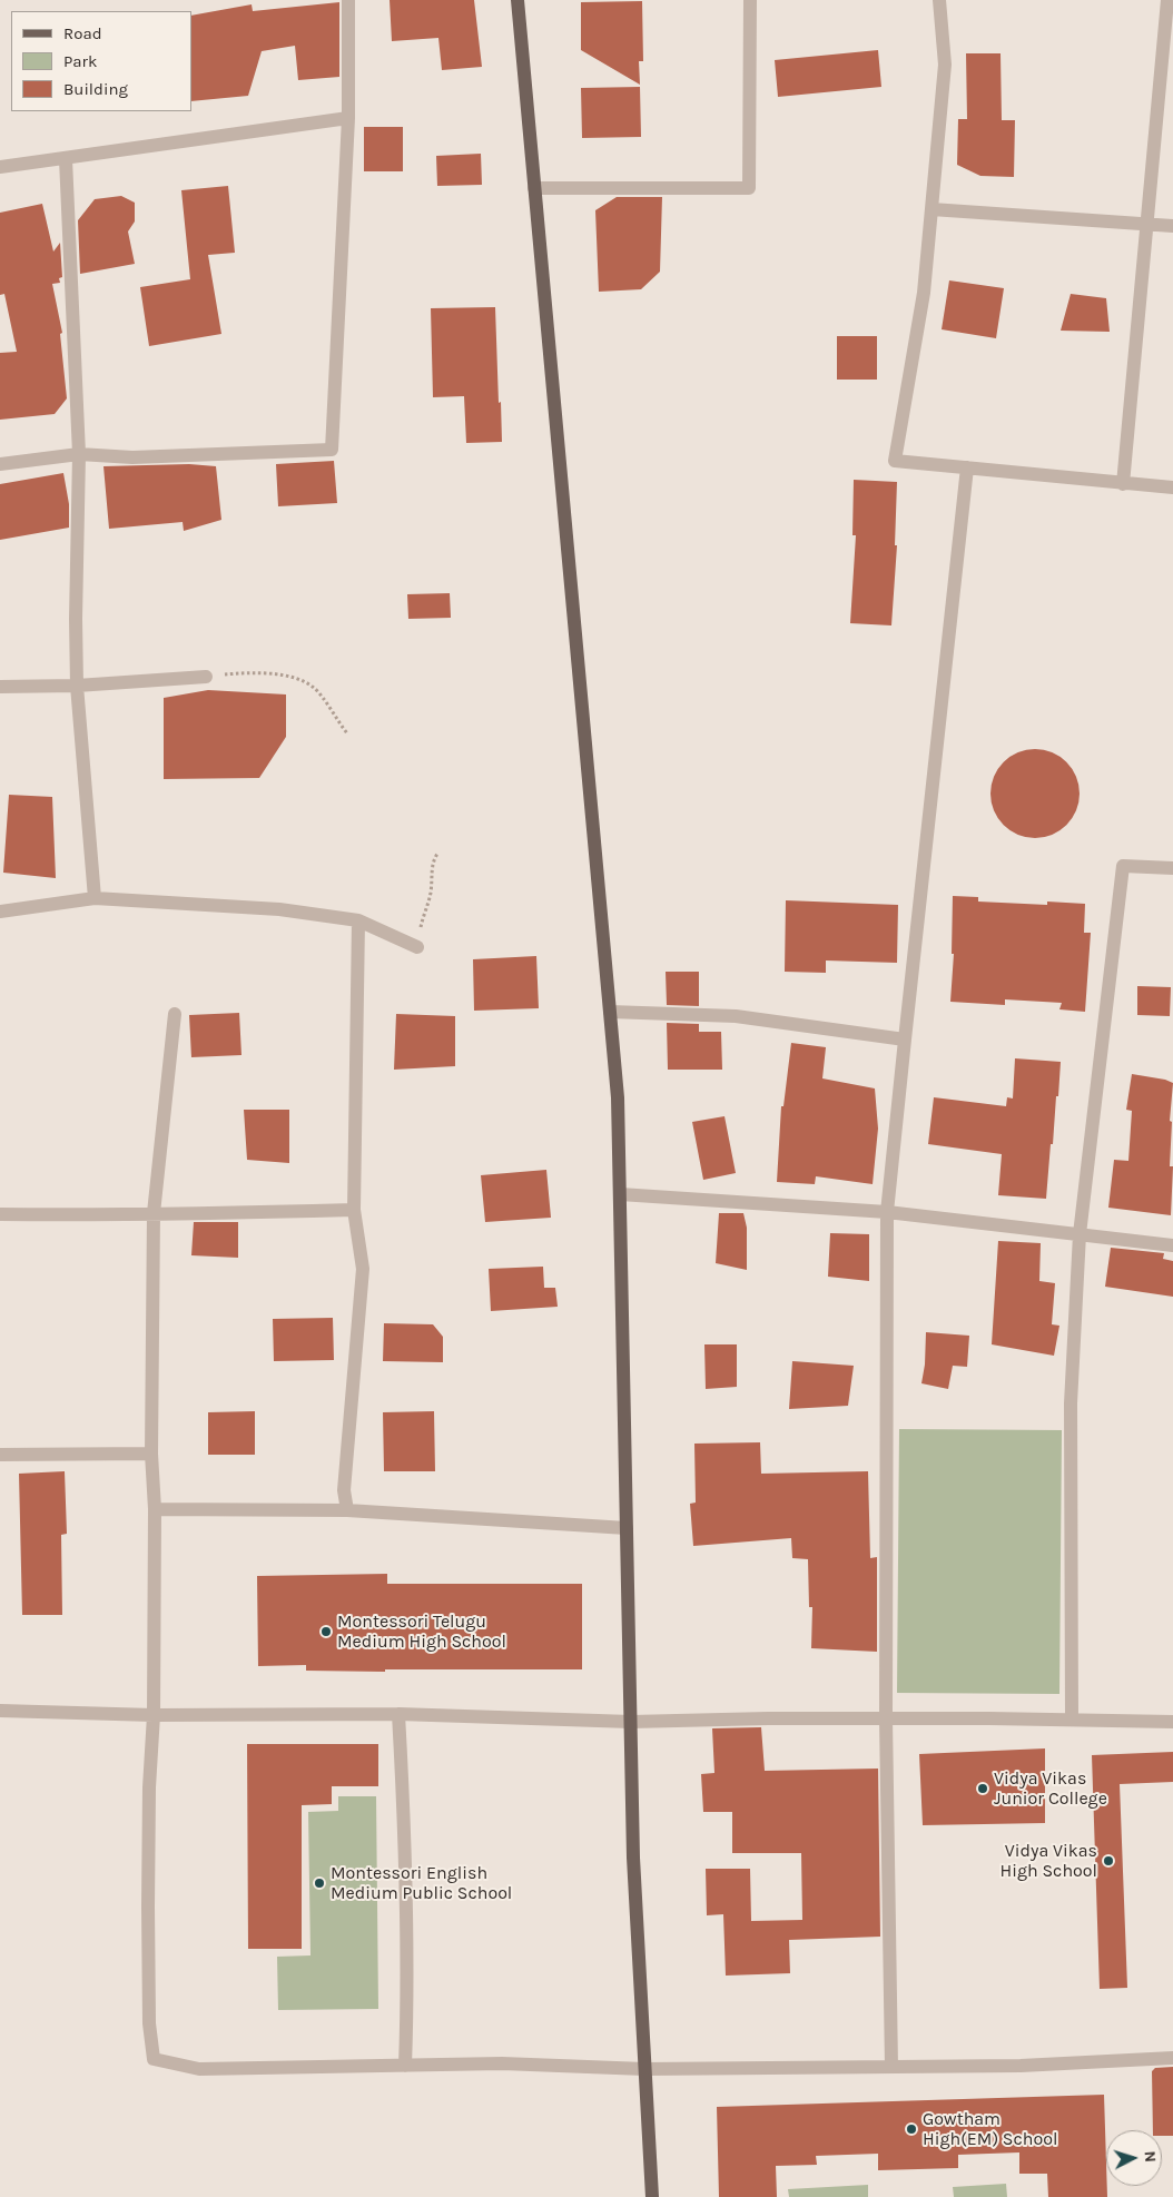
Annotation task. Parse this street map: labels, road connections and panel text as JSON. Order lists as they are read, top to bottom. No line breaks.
{"places":["Montessori Telugu Medium High School","Vidya Vikas Junior College","Vidya Vikas High School","Montessori English Medium Public School","Gowtham High(EM) School"],"legend":["Road","Park","Building"],"north":"right"}
